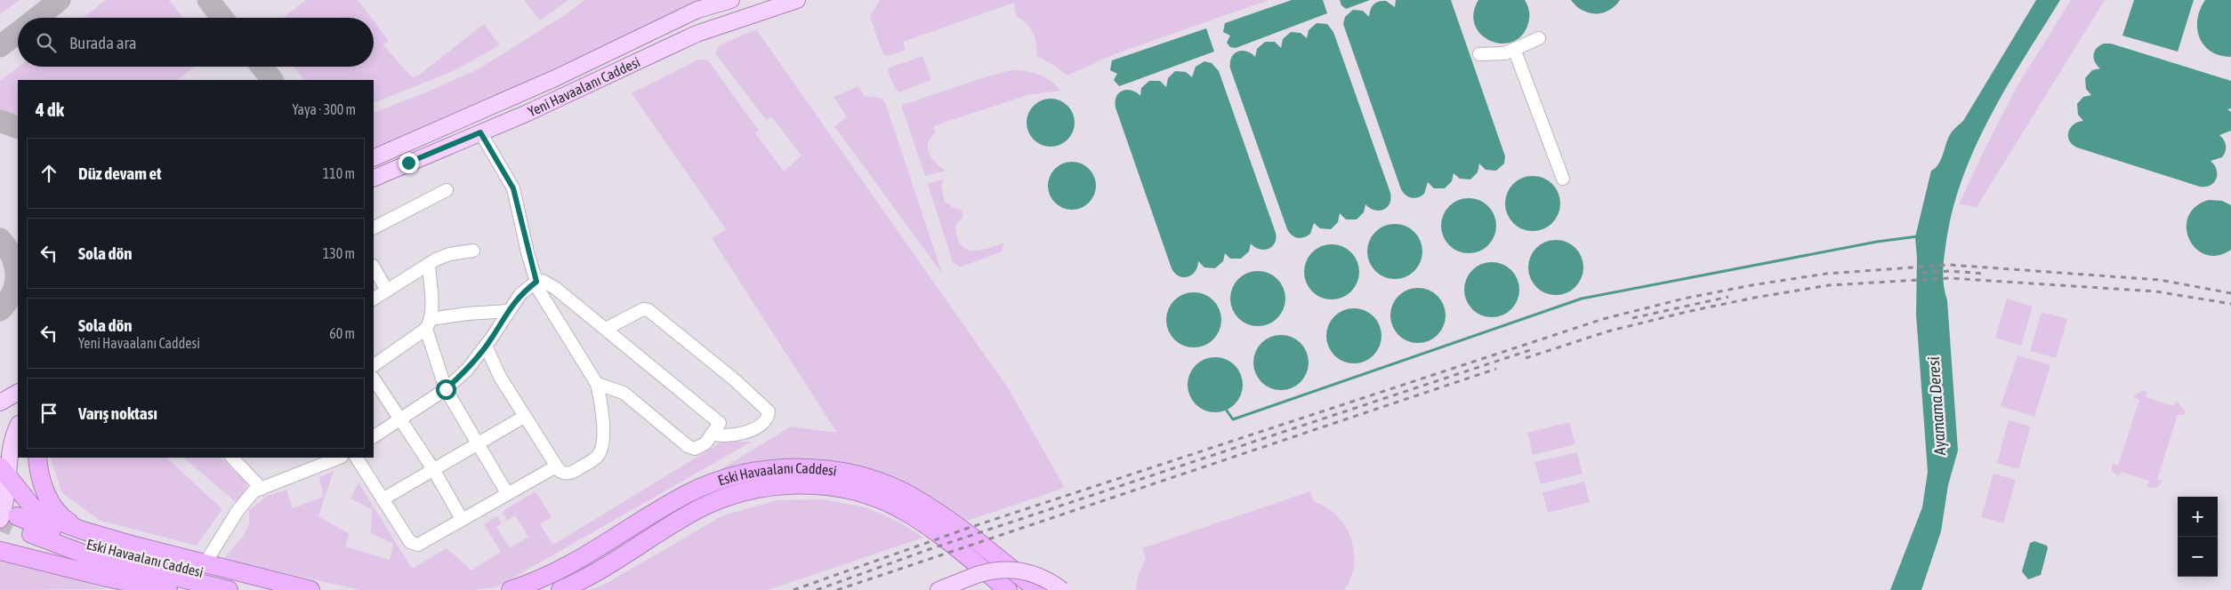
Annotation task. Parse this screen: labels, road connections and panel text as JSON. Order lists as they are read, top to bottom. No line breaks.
{"streets":{"highway":["Eski Havaalanı Caddesi"],"main road":["Yeni Havaalanı Caddesi"]},"water":["Ayamama Deresi"],"page":{"search":"Burada ara","heading":["4 dk","Yaya · 300 m"],"list":[["Düz devam et","110 m"],["Sola dön","130 m"],["Sola dön","Yeni Havaalanı Caddesi","60 m"],"Varış noktası"],"map_buttons":["+","−"]}}
